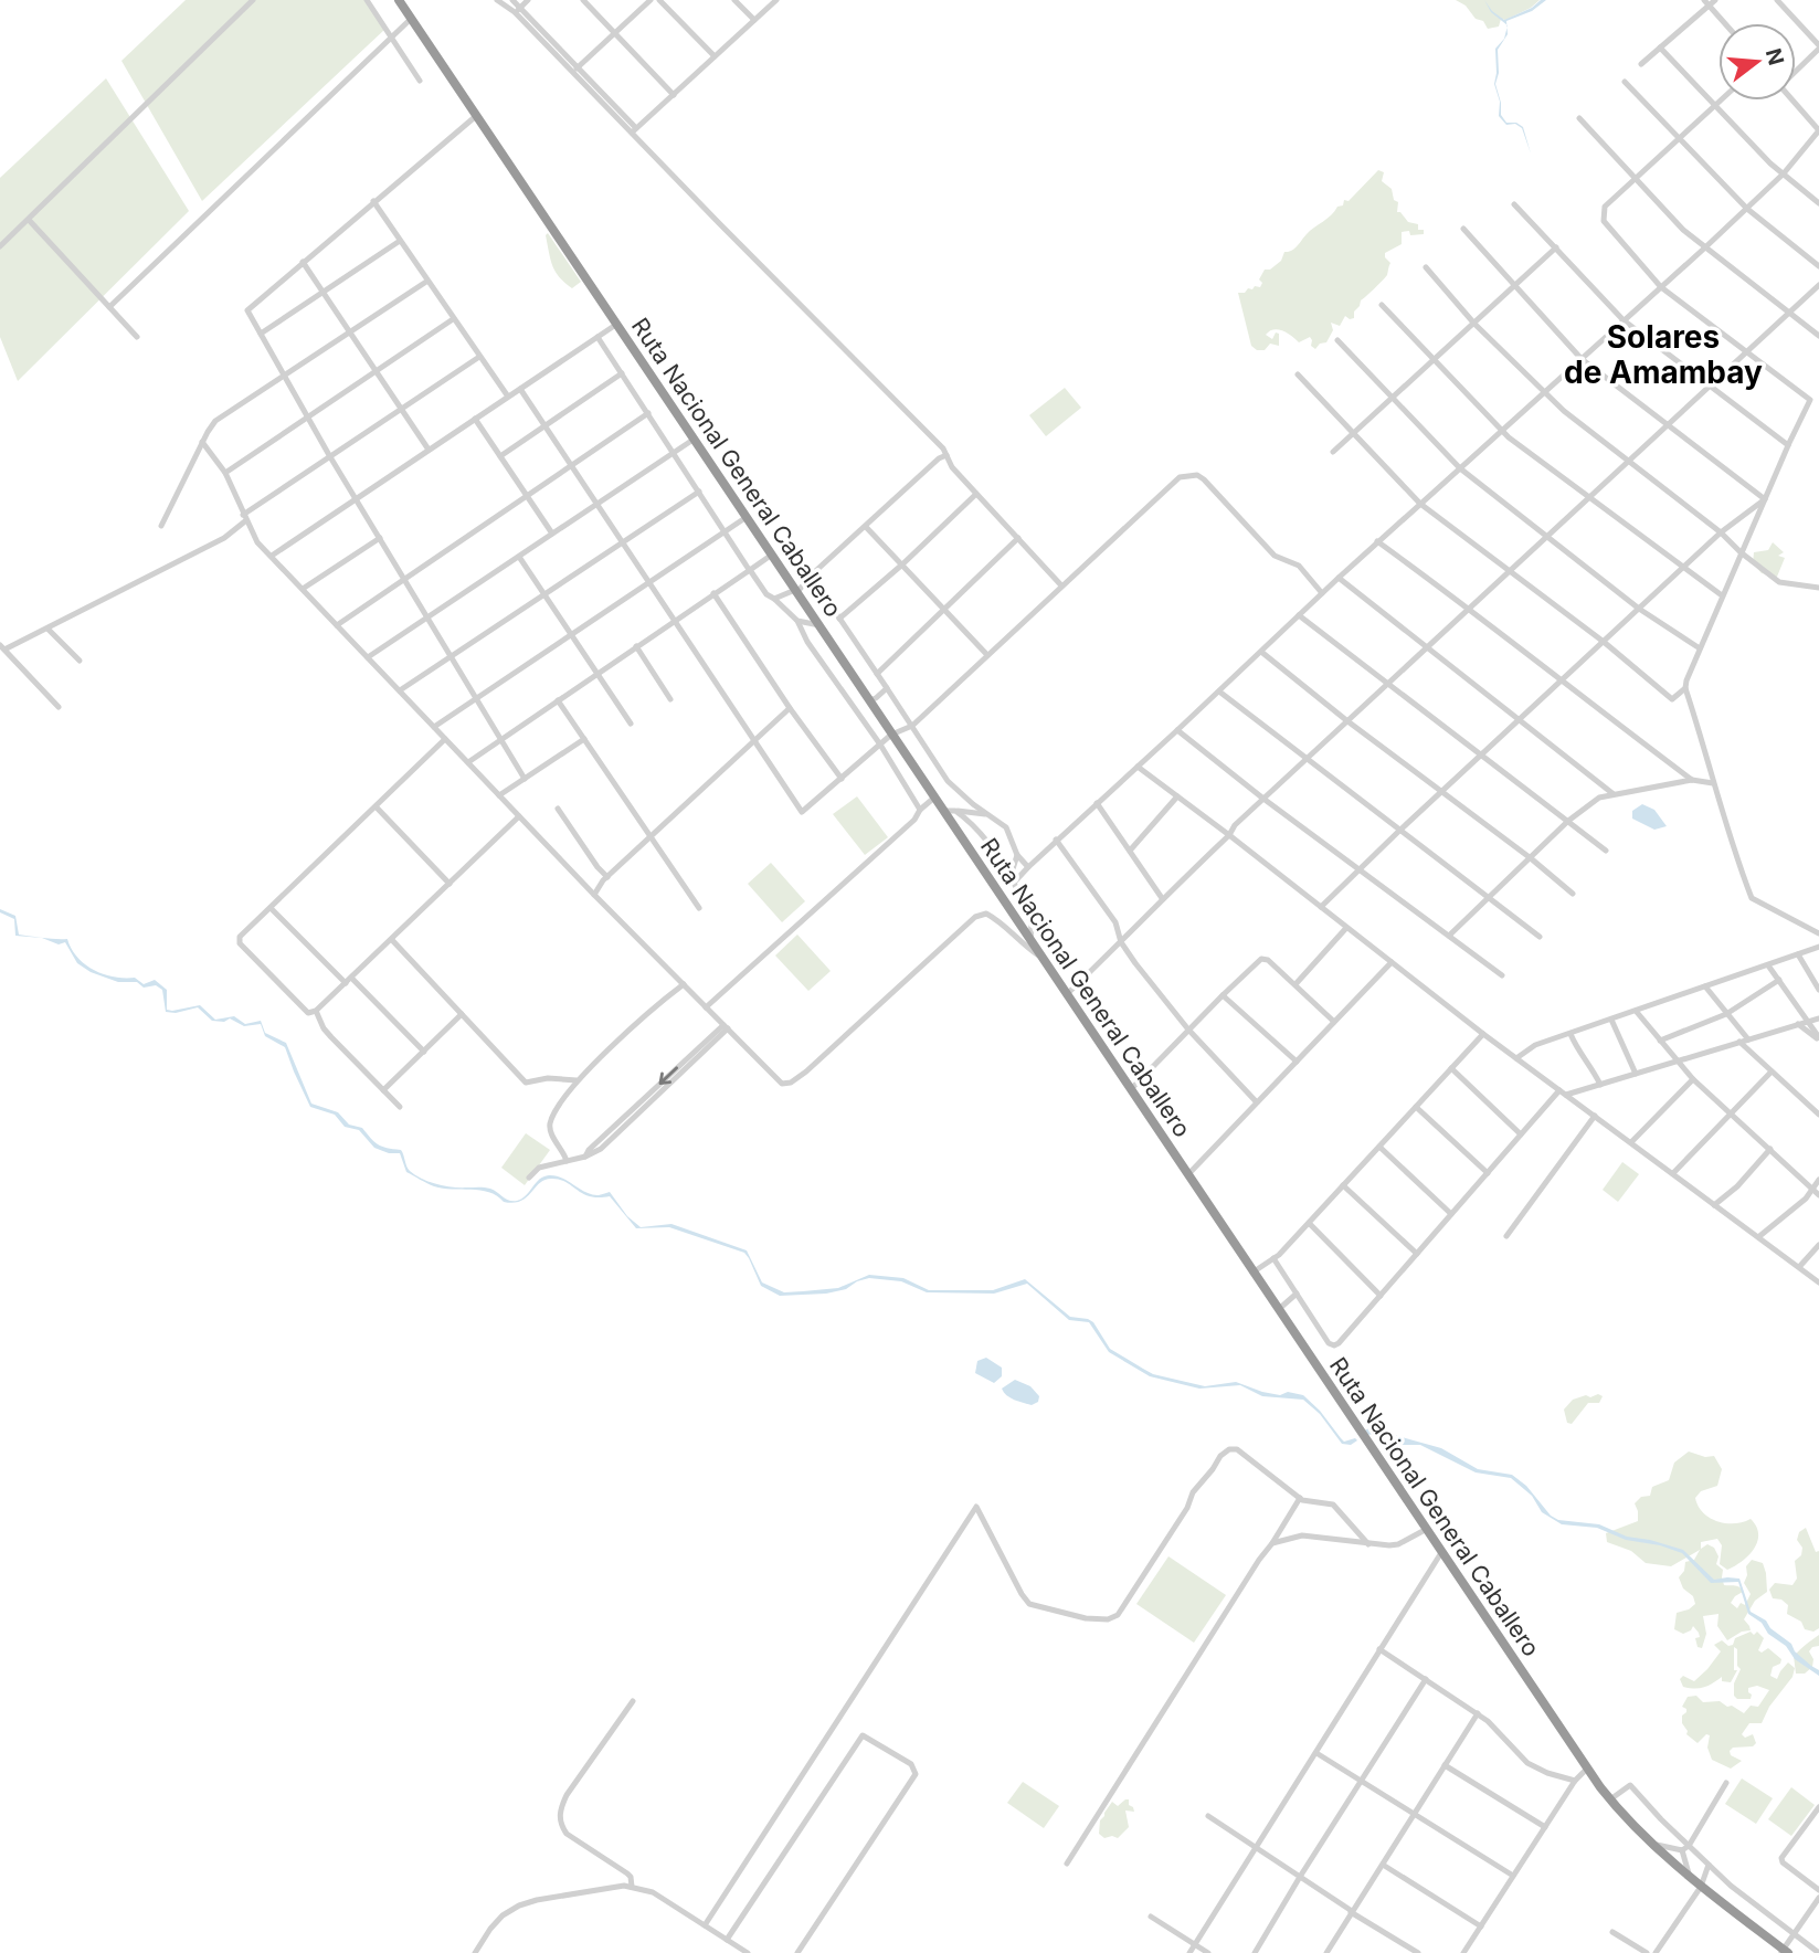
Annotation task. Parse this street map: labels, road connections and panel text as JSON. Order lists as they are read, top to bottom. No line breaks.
{"streets":{"highway":["Ruta Nacional General Caballero"]},"districts":["Solares de Amambay"],"north":"right"}
